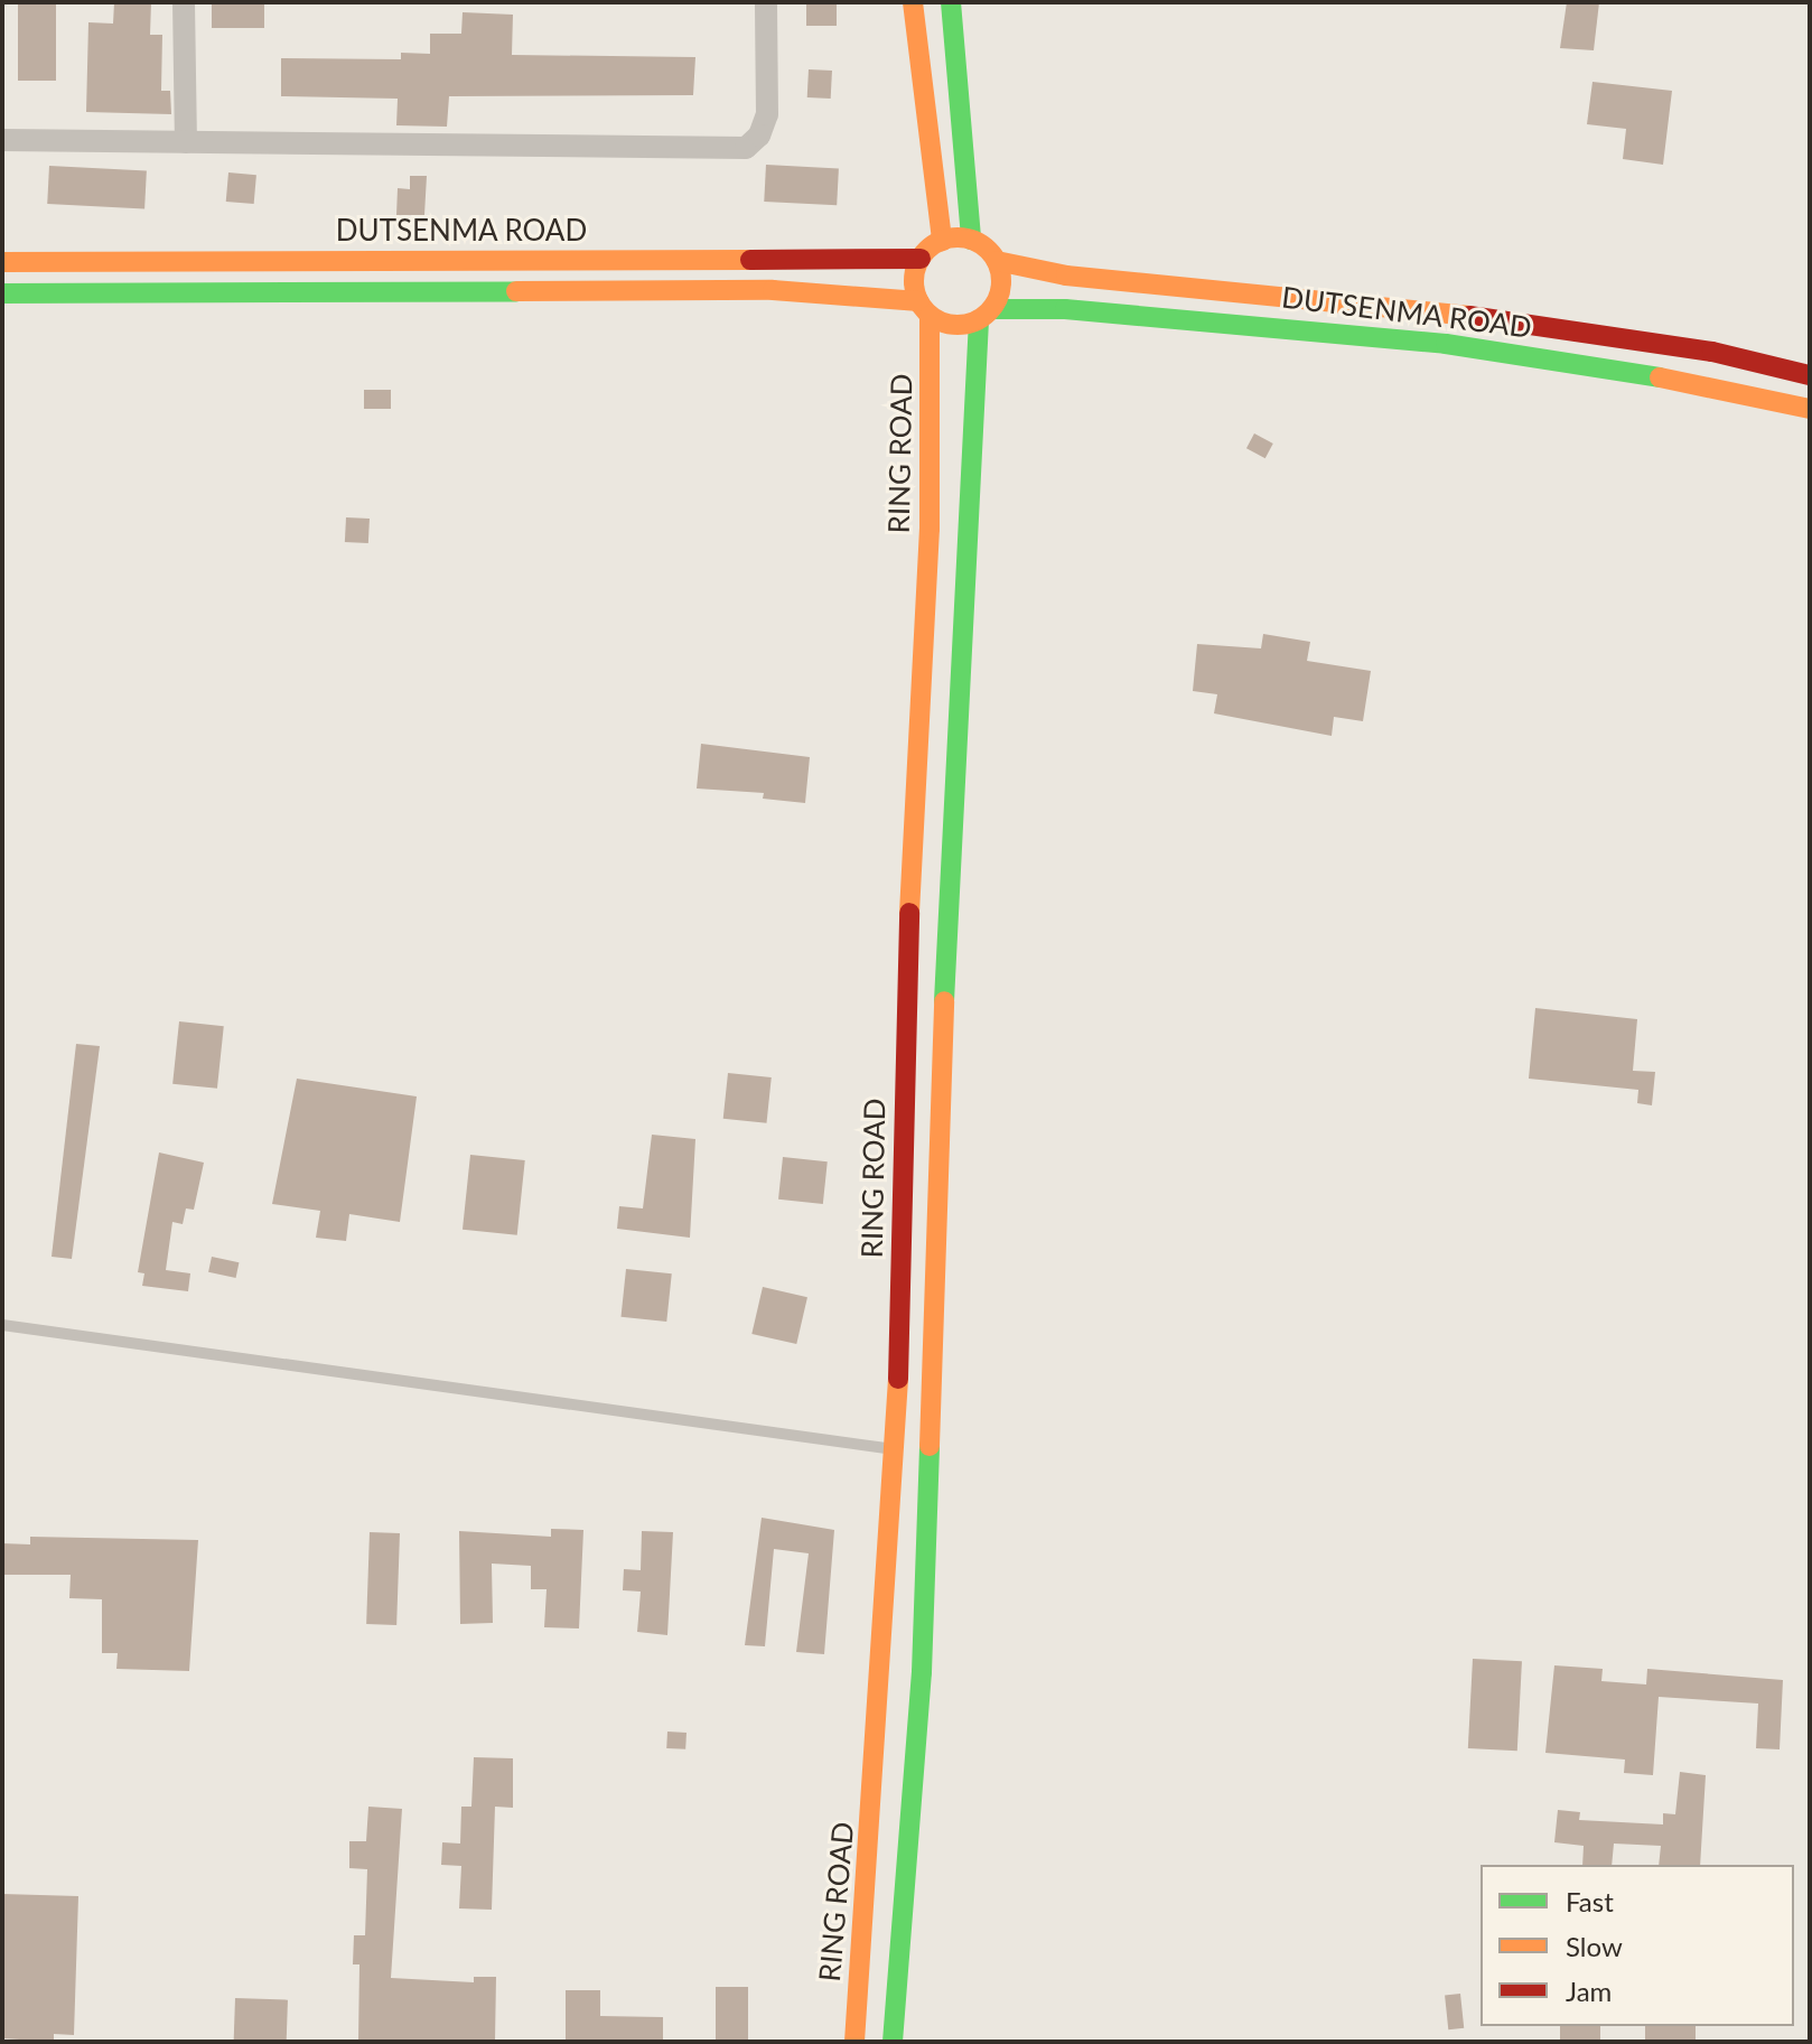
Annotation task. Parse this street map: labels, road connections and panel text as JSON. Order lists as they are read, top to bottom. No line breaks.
{"streets":{"main road":["DUTSENMA ROAD","RING ROAD"]},"crossings":[["DUTSENMA ROAD","RING ROAD"]],"legend":["Fast","Slow","Jam"]}
